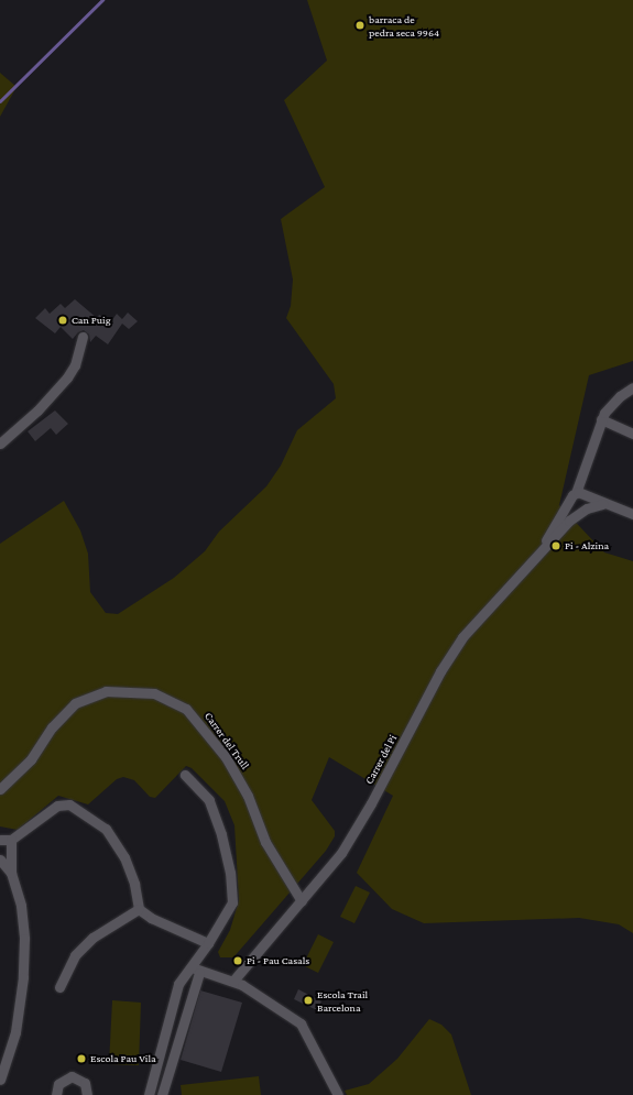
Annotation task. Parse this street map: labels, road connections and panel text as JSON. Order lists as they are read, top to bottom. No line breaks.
{"streets":{"street":["Carrer del Trull","Carrer del Pi"]},"crossings":[["Carrer del Trull","Carrer del Pi"]],"places":["barraca de pedra seca 9964","Can Puig","Pi - Alzina","Pi - Pau Casals","Escola Trail Barcelona","Escola Pau Vila"]}
